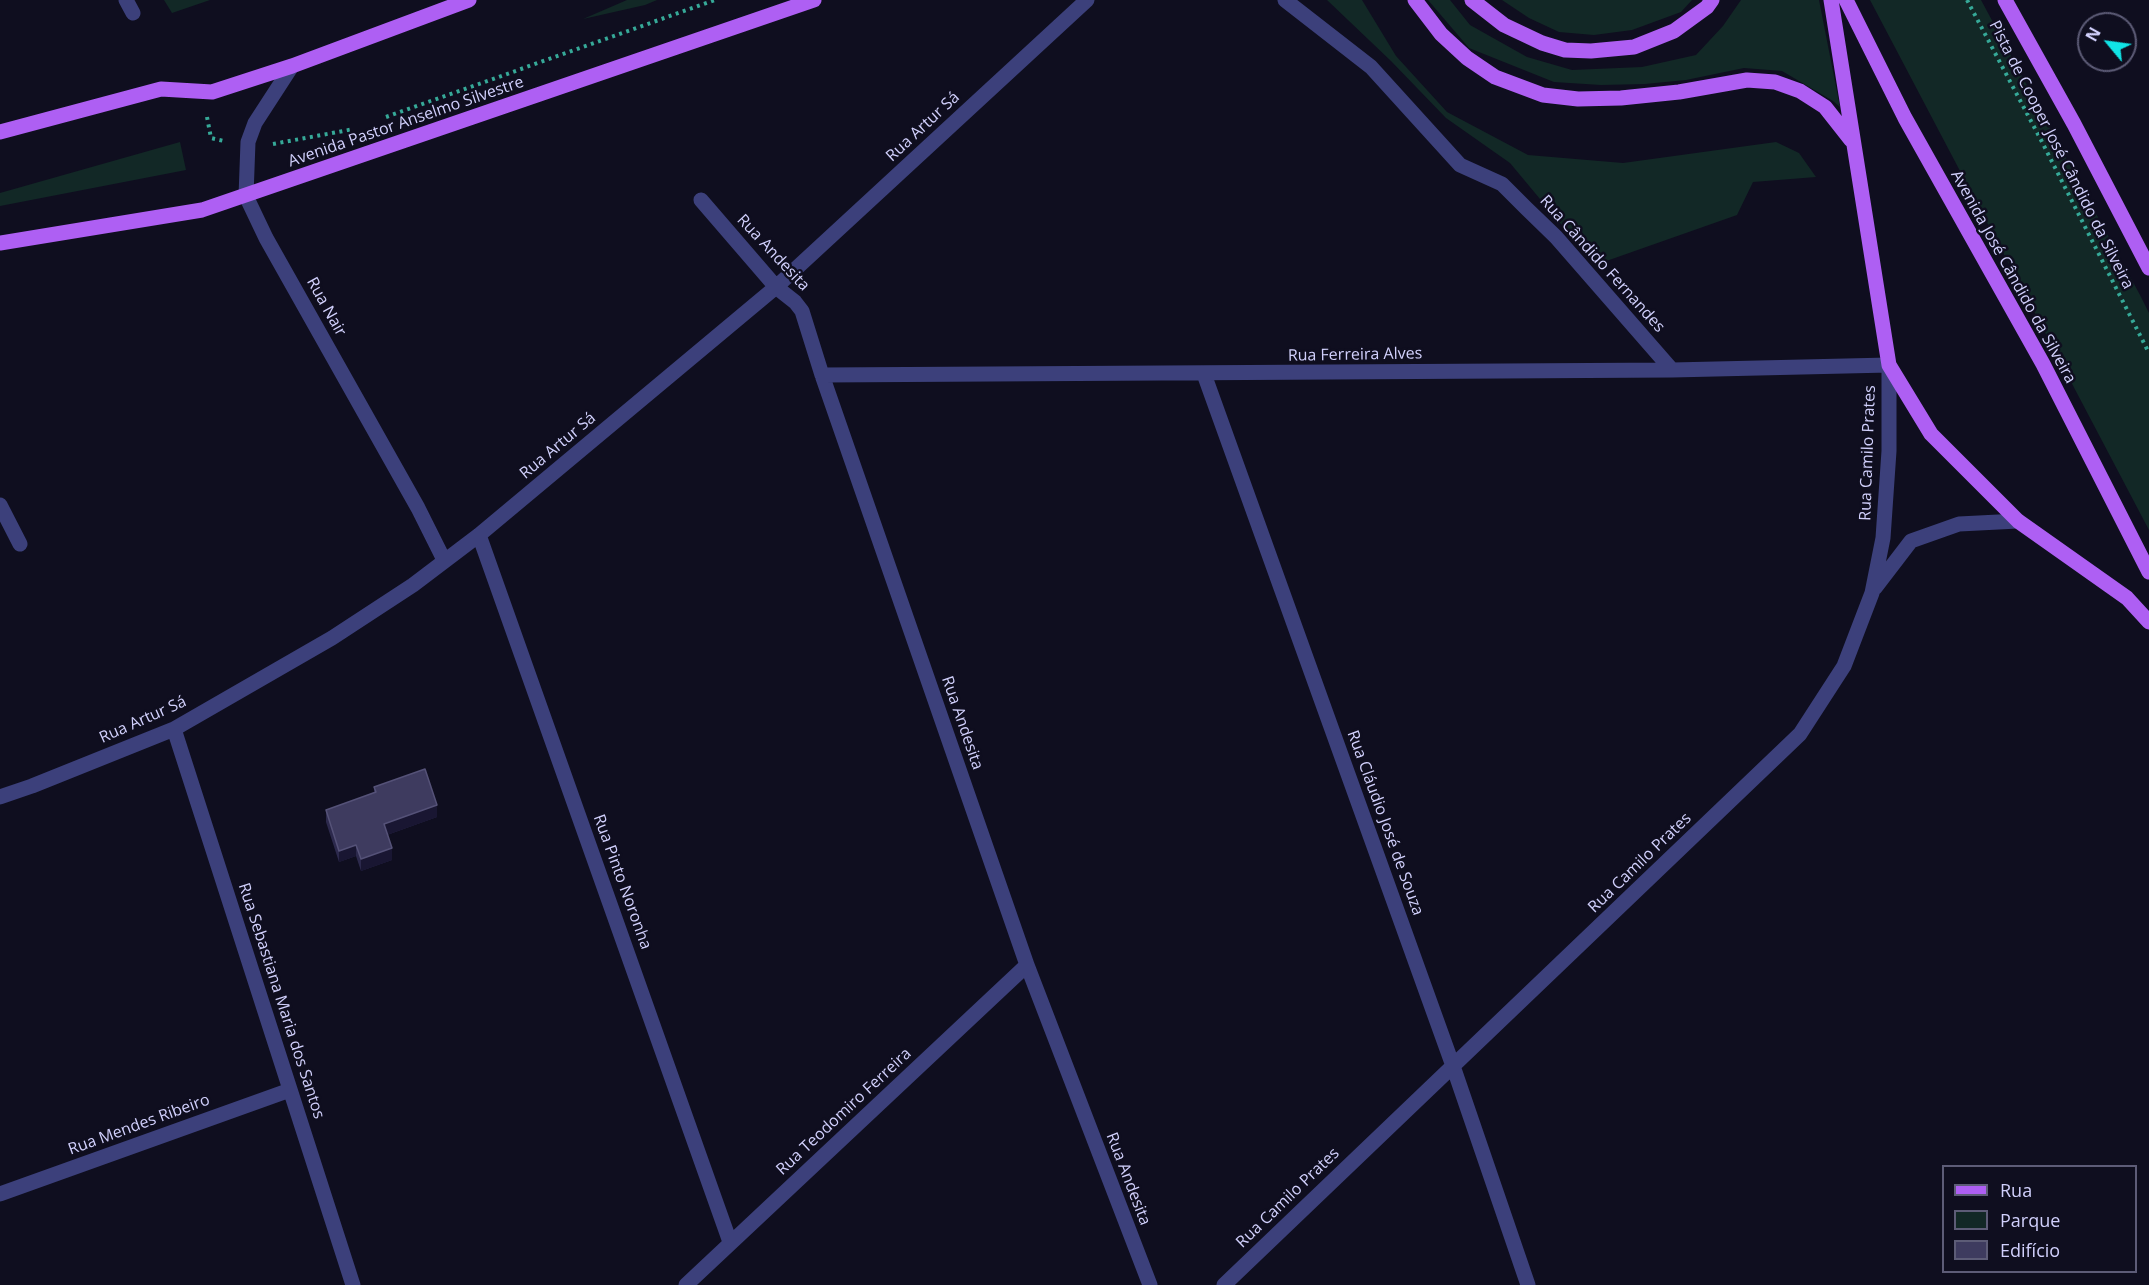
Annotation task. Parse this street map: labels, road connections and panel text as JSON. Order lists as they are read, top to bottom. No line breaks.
{"streets":{"main road":["Avenida Pastor Anselmo Silvestre","Avenida José Cândido da Silveira"],"street":["Rua Artur Sá","Rua Andesita","Rua Cândido Fernandes","Rua Nair","Rua Ferreira Alves","Rua Camilo Prates","Rua Cláudio José de Souza","Rua Pinto Noronha","Rua Sebastiana Maria dos Santos","Rua Teodomiro Ferreira","Rua Mendes Ribeiro"],"path":["Pista de Cooper José Cândido da Silveira"]},"crossings":[["Avenida Pastor Anselmo Silvestre","Rua Nair"],["Rua Artur Sá","Rua Andesita"],["Rua Artur Sá","Rua Nair"],["Rua Artur Sá","Rua Pinto Noronha"],["Rua Artur Sá","Rua Sebastiana Maria dos Santos"],["Rua Andesita","Rua Ferreira Alves"],["Rua Andesita","Rua Teodomiro Ferreira"],["Rua Cândido Fernandes","Rua Ferreira Alves"],["Rua Ferreira Alves","Rua Camilo Prates"],["Rua Ferreira Alves","Rua Cláudio José de Souza"],["Rua Camilo Prates","Rua Cláudio José de Souza"],["Rua Pinto Noronha","Rua Teodomiro Ferreira"],["Rua Sebastiana Maria dos Santos","Rua Mendes Ribeiro"]],"legend":["Rua","Parque","Edifício"],"north":"top left"}
